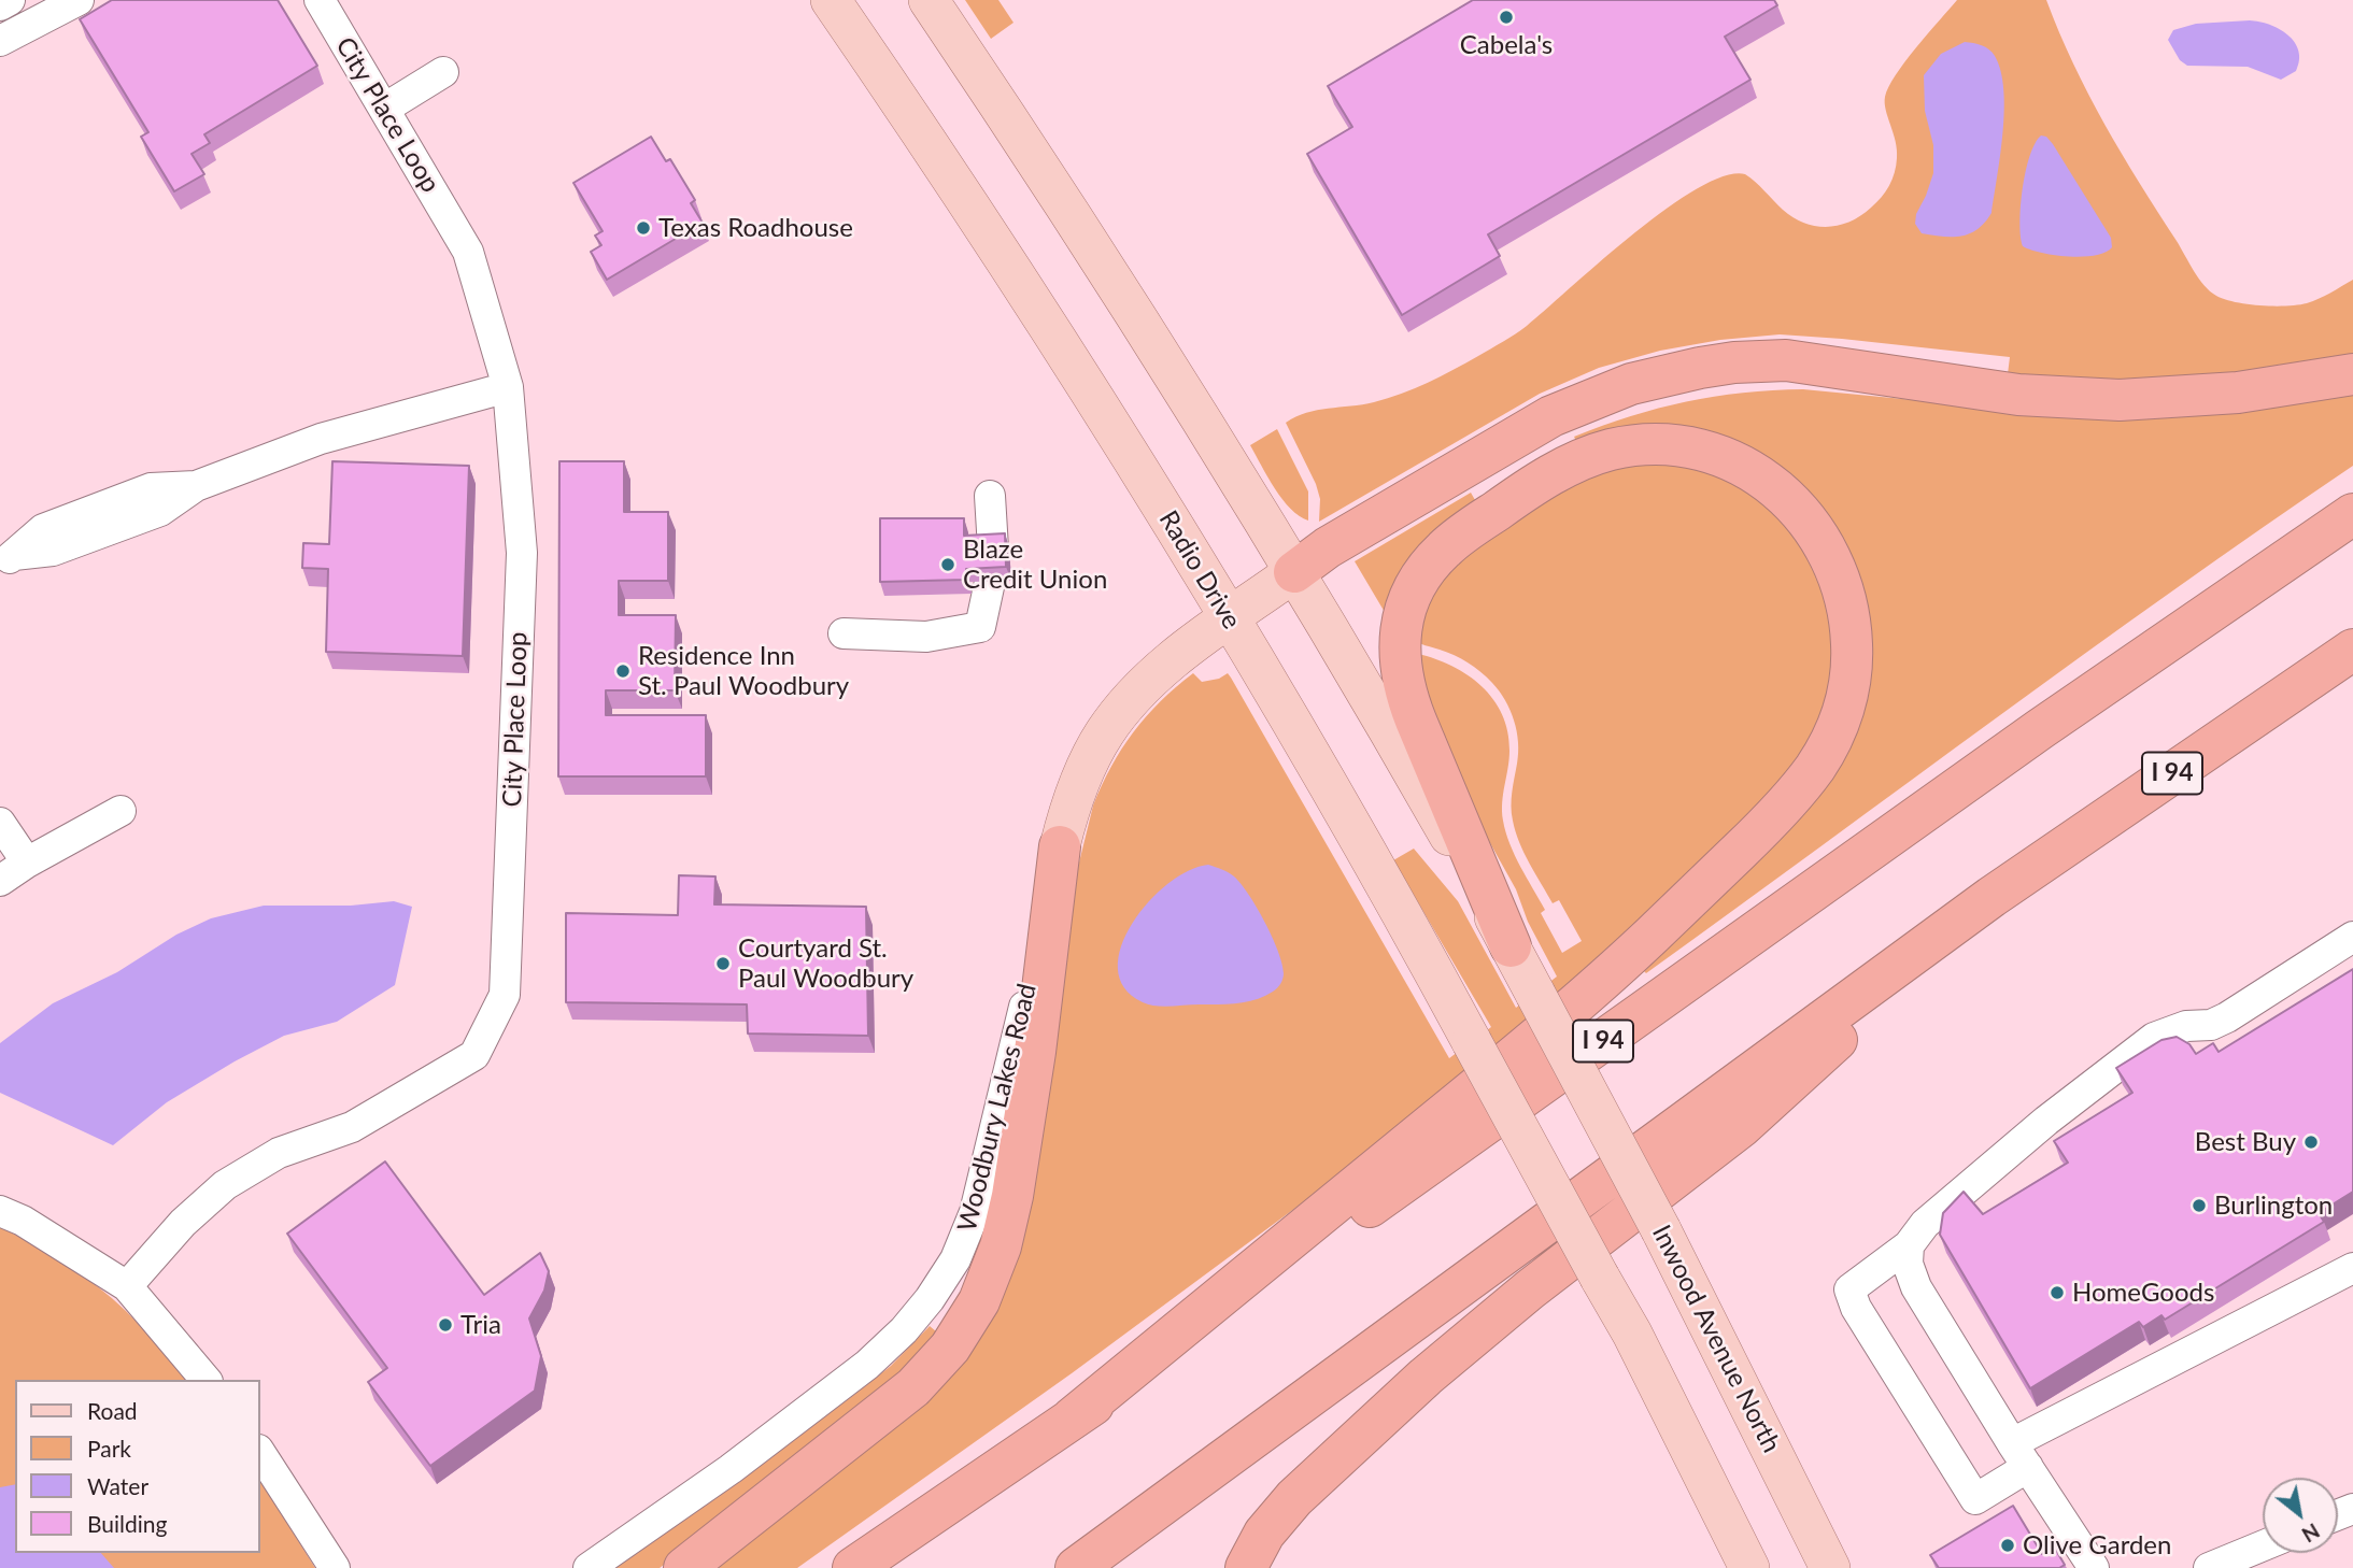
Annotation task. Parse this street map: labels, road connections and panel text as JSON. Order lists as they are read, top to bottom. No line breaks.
{"streets":{"highway":["I 94"],"main road":["Radio Drive","Woodbury Lakes Road","Inwood Avenue North"],"street":["City Place Loop"]},"crossings":[["Radio Drive","Woodbury Lakes Road"]],"places":["Cabela's","Texas Roadhouse","Blaze Credit Union","Residence Inn St. Paul Woodbury","Courtyard St. Paul Woodbury","Best Buy","Burlington","HomeGoods","Tria","Olive Garden"],"legend":["Road","Park","Water","Building"],"north":"bottom right"}
